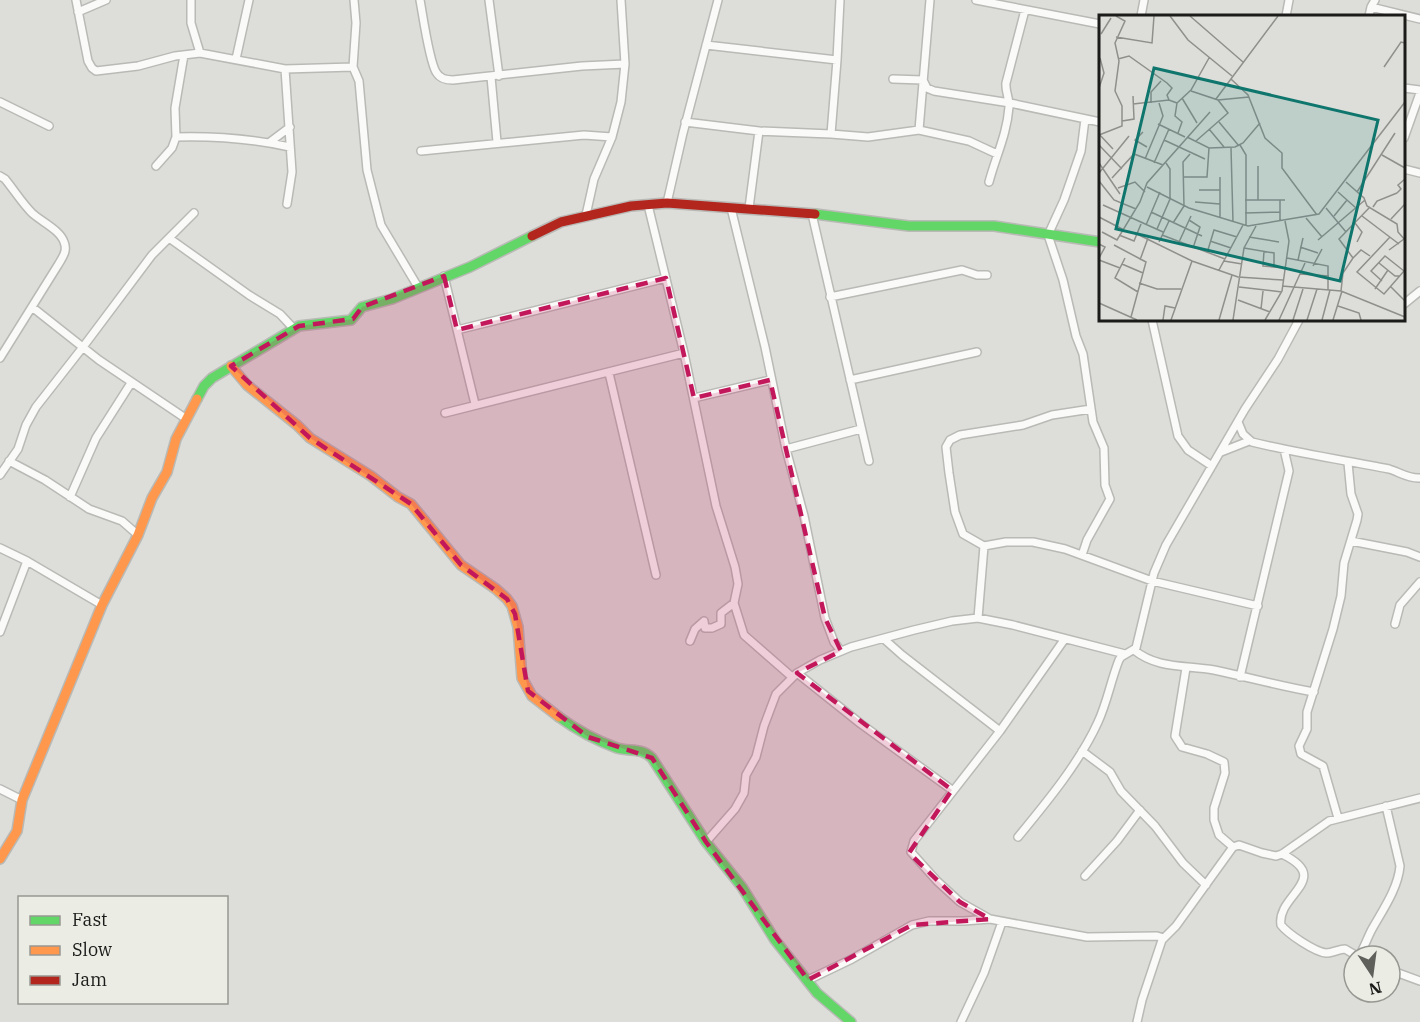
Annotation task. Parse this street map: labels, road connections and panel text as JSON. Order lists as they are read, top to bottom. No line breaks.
{"legend":["Fast","Slow","Jam"],"north":"bottom"}
